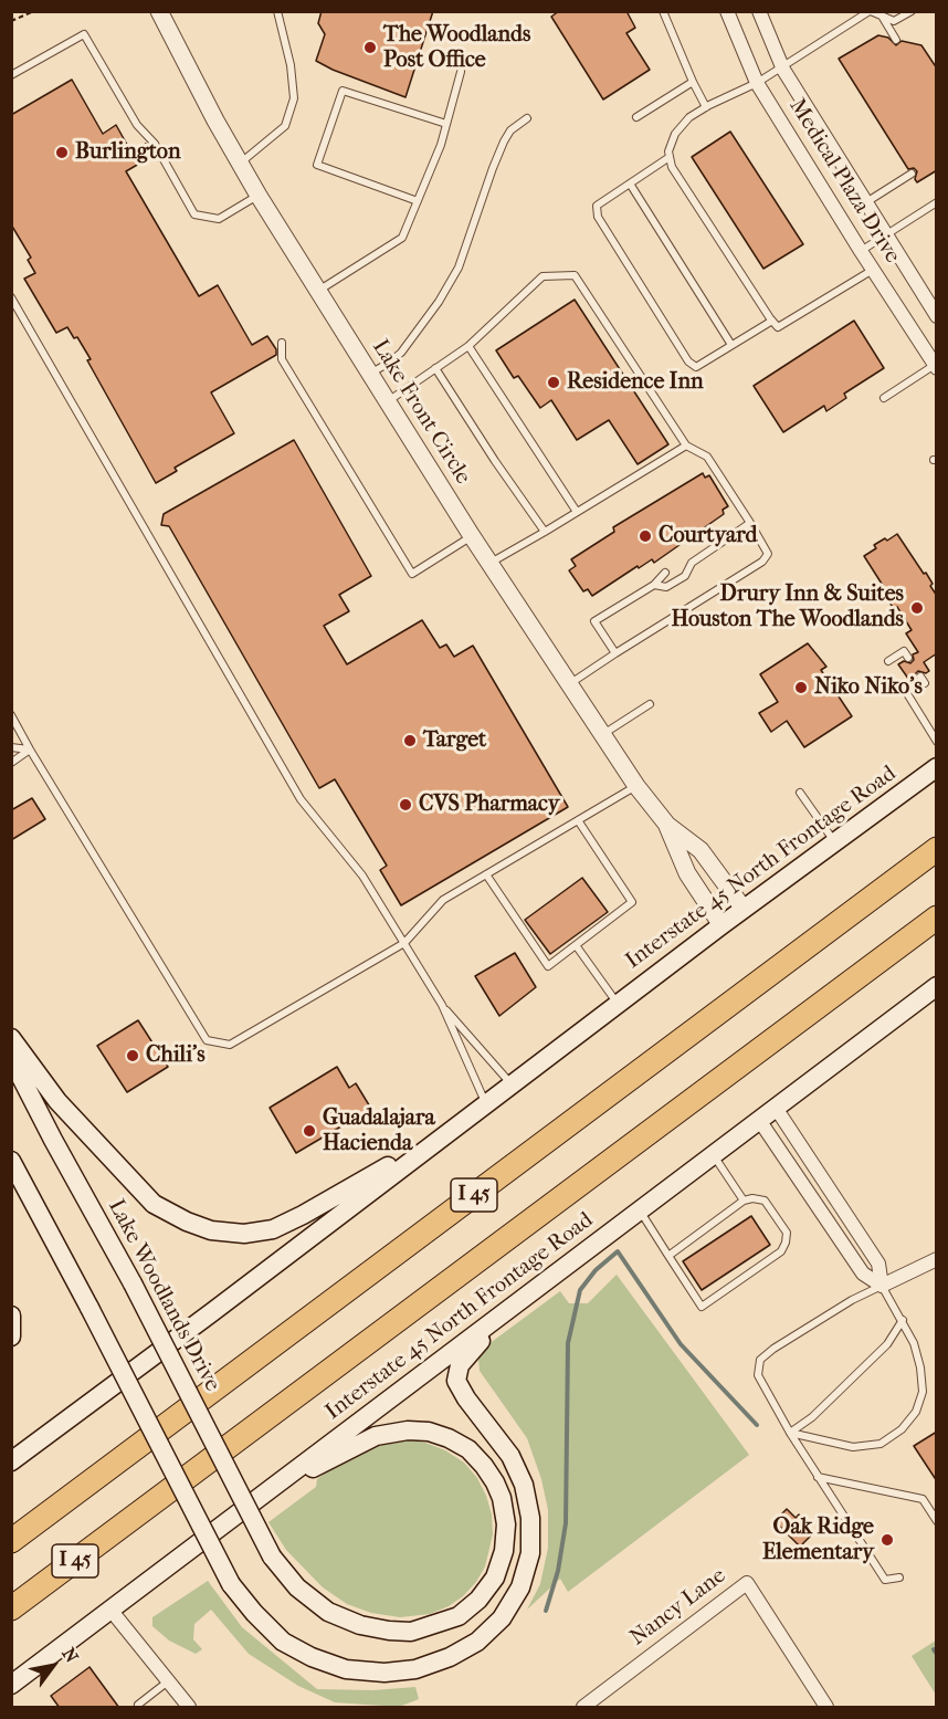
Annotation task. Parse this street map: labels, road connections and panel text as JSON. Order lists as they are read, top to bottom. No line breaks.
{"streets":{"highway":["I 45"],"main road":["Interstate 45 North Frontage Road","Lake Woodlands Drive"],"street":["Medical Plaza Drive","Lake Front Circle","Nancy Lane"]},"crossings":[["Lake Front Circle","Interstate 45 North Frontage Road"],["Interstate 45 North Frontage Road","Lake Woodlands Drive"]],"places":["The Woodlands Post Office","Burlington","Residence Inn","Courtyard","Drury Inn & Suites Houston The Woodlands","Niko Niko's","Target","CVS Pharmacy","Chili's","Guadalajara Hacienda","Oak Ridge Elementary"],"north":"top right"}
